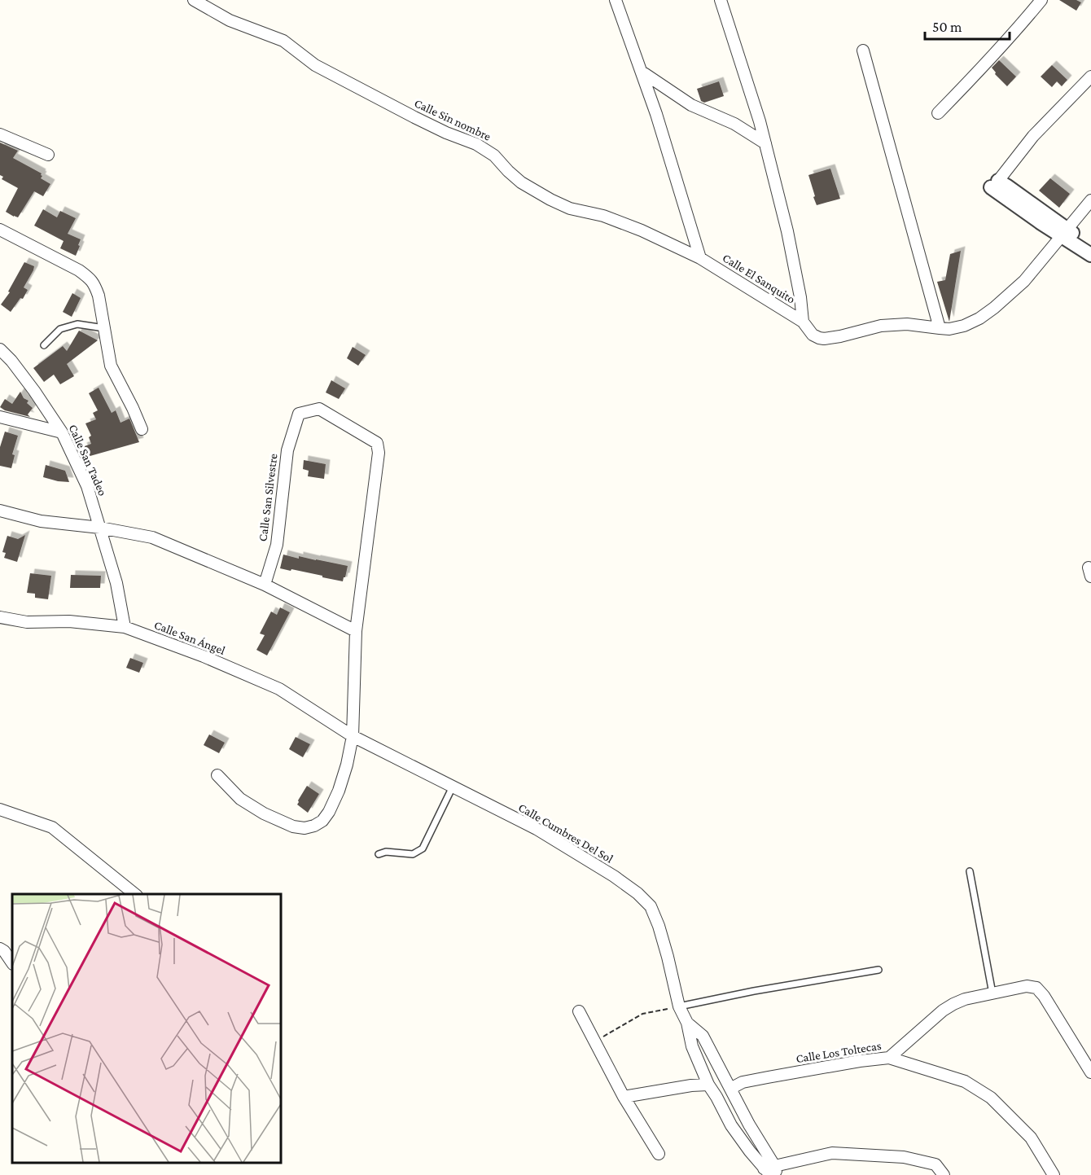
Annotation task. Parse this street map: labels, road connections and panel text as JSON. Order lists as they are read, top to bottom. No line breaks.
{"streets":{"street":["Calle Sin nombre","Calle El Sanquito","Calle San Tadeo","Calle San Silvestre","Calle San Ángel","Calle Cumbres Del Sol","Calle Los Toltecas"]},"crossings":[["Calle Sin nombre","Calle El Sanquito"],["Calle San Tadeo","Calle San Ángel"],["Calle San Ángel","Calle Cumbres Del Sol"],["Calle Cumbres Del Sol","Calle Los Toltecas"]],"scale_bar":"50 m"}
